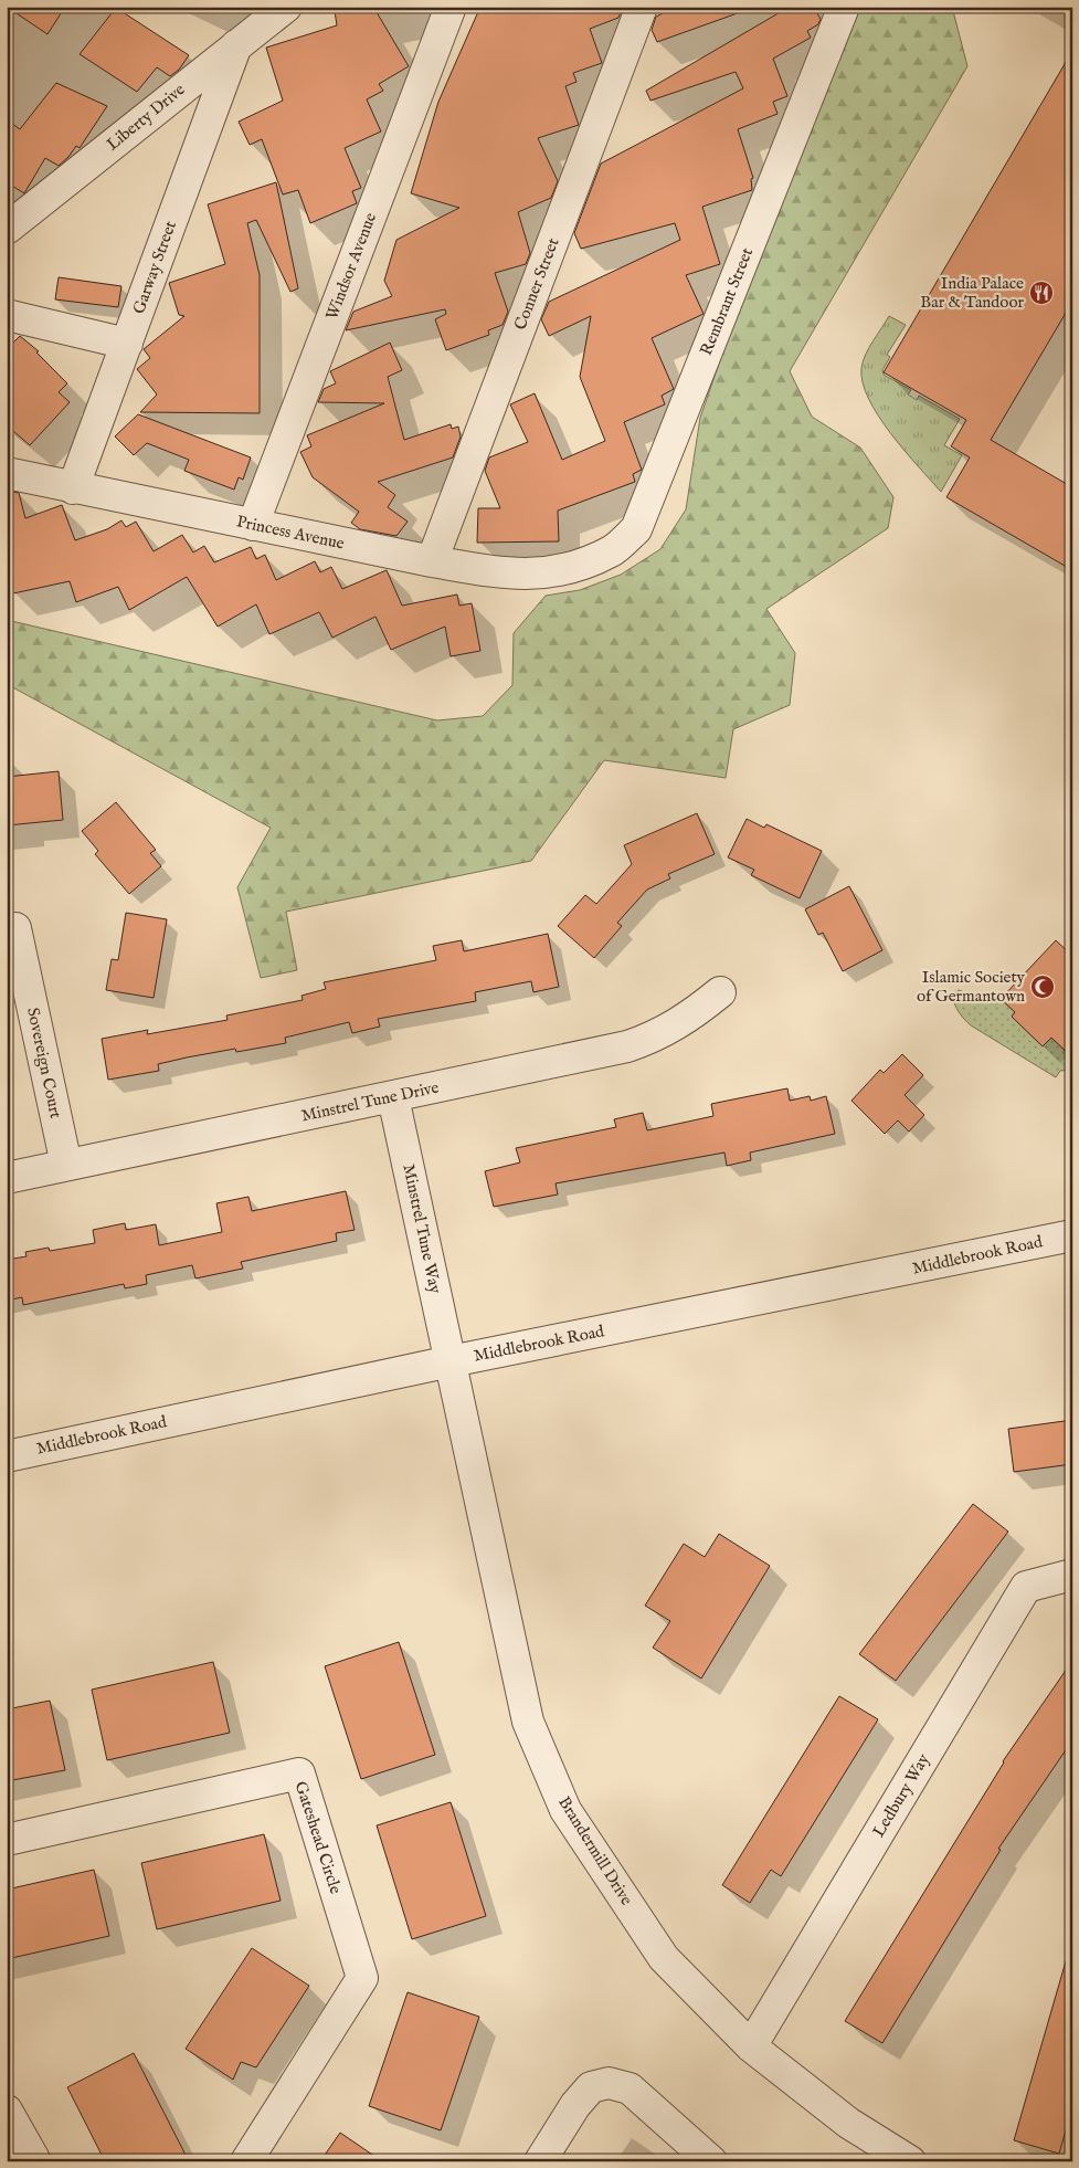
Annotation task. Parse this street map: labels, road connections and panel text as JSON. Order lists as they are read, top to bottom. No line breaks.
{"streets":{"street":["Liberty Drive","Windsor Avenue","Garway Street","Conner Street","Rembrant Street","Princess Avenue","Sovereign Court","Minstrel Tune Drive","Minstrel Tune Way","Middlebrook Road","Ledbury Way","Gateshead Circle","Brandermill Drive"]},"crossings":[["Liberty Drive","Garway Street"],["Windsor Avenue","Princess Avenue"],["Garway Street","Princess Avenue"],["Conner Street","Princess Avenue"],["Rembrant Street","Princess Avenue"],["Sovereign Court","Minstrel Tune Drive"],["Minstrel Tune Drive","Minstrel Tune Way"],["Minstrel Tune Way","Middlebrook Road"],["Minstrel Tune Way","Brandermill Drive"],["Middlebrook Road","Brandermill Drive"],["Ledbury Way","Brandermill Drive"]],"places":{"restaurant":["India Palace Bar & Tandoor"],"mosque":["Islamic Society of Germantown"]}}
